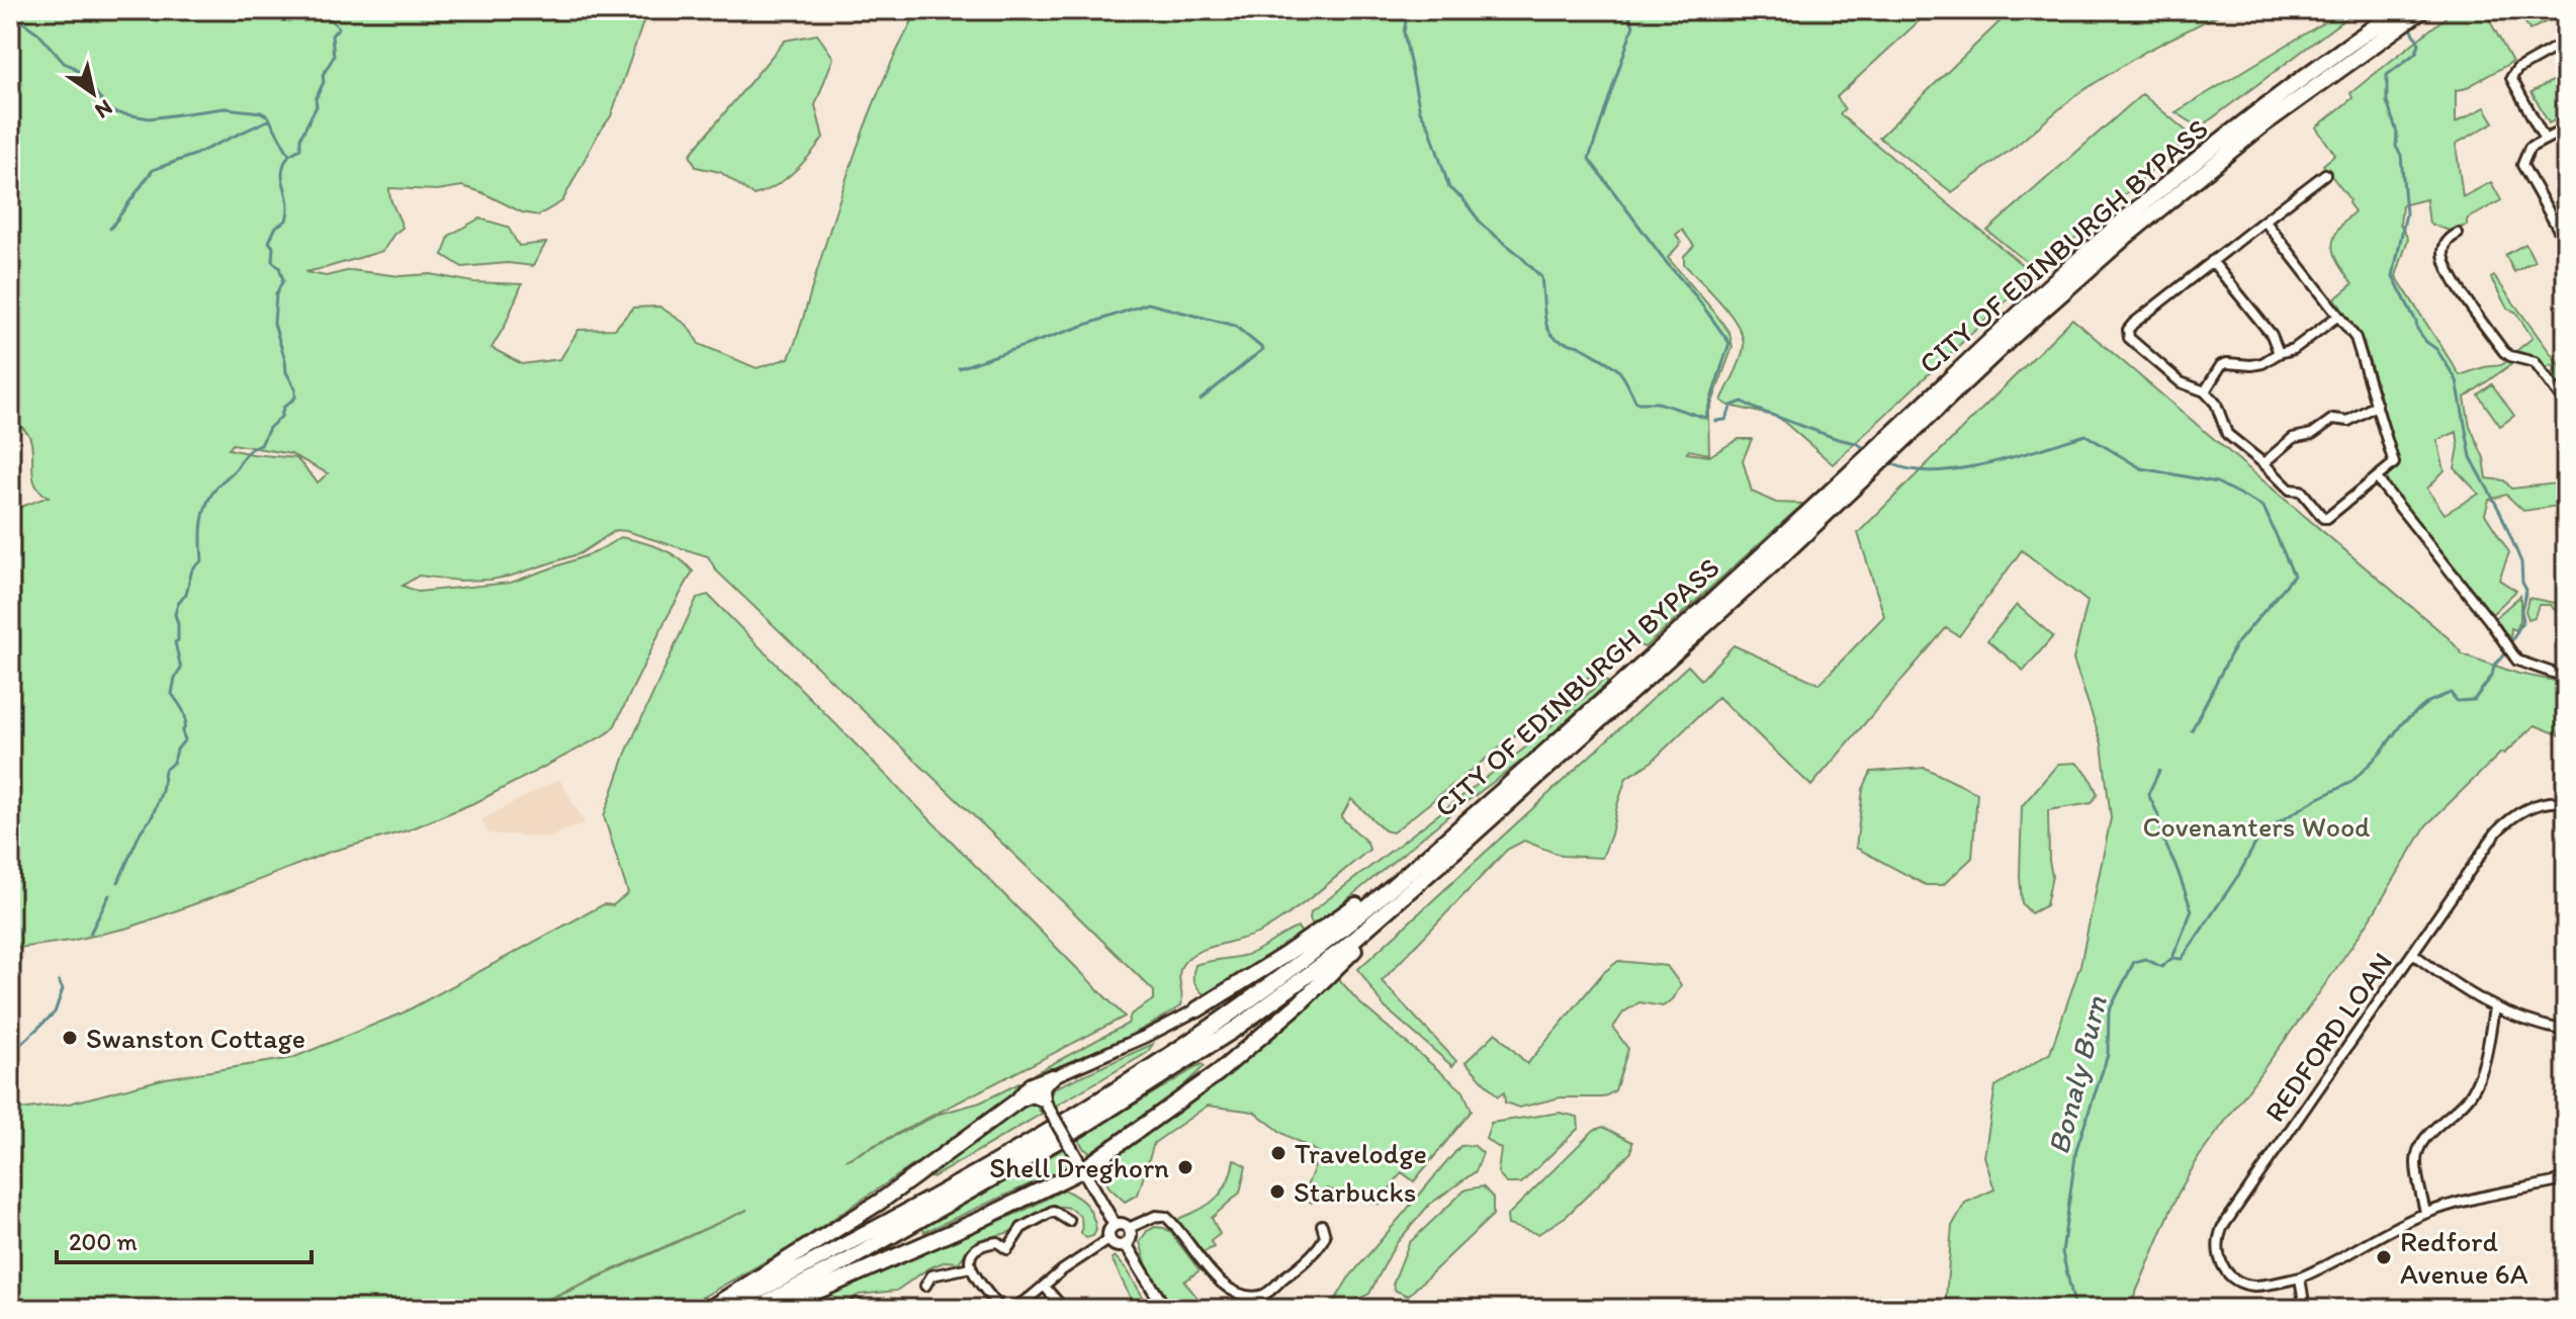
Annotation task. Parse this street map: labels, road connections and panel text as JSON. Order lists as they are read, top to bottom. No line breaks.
{"streets":{"highway":["CITY OF EDINBURGH BYPASS"],"street":["REDFORD LOAN"]},"water":["Bonaly Burn"],"parks":["Covenanters Wood"],"places":["Swanston Cottage","Travelodge","Shell Dreghorn","Starbucks","Redford Avenue 6A"],"scale_bar":"200 m","north":"bottom right"}
